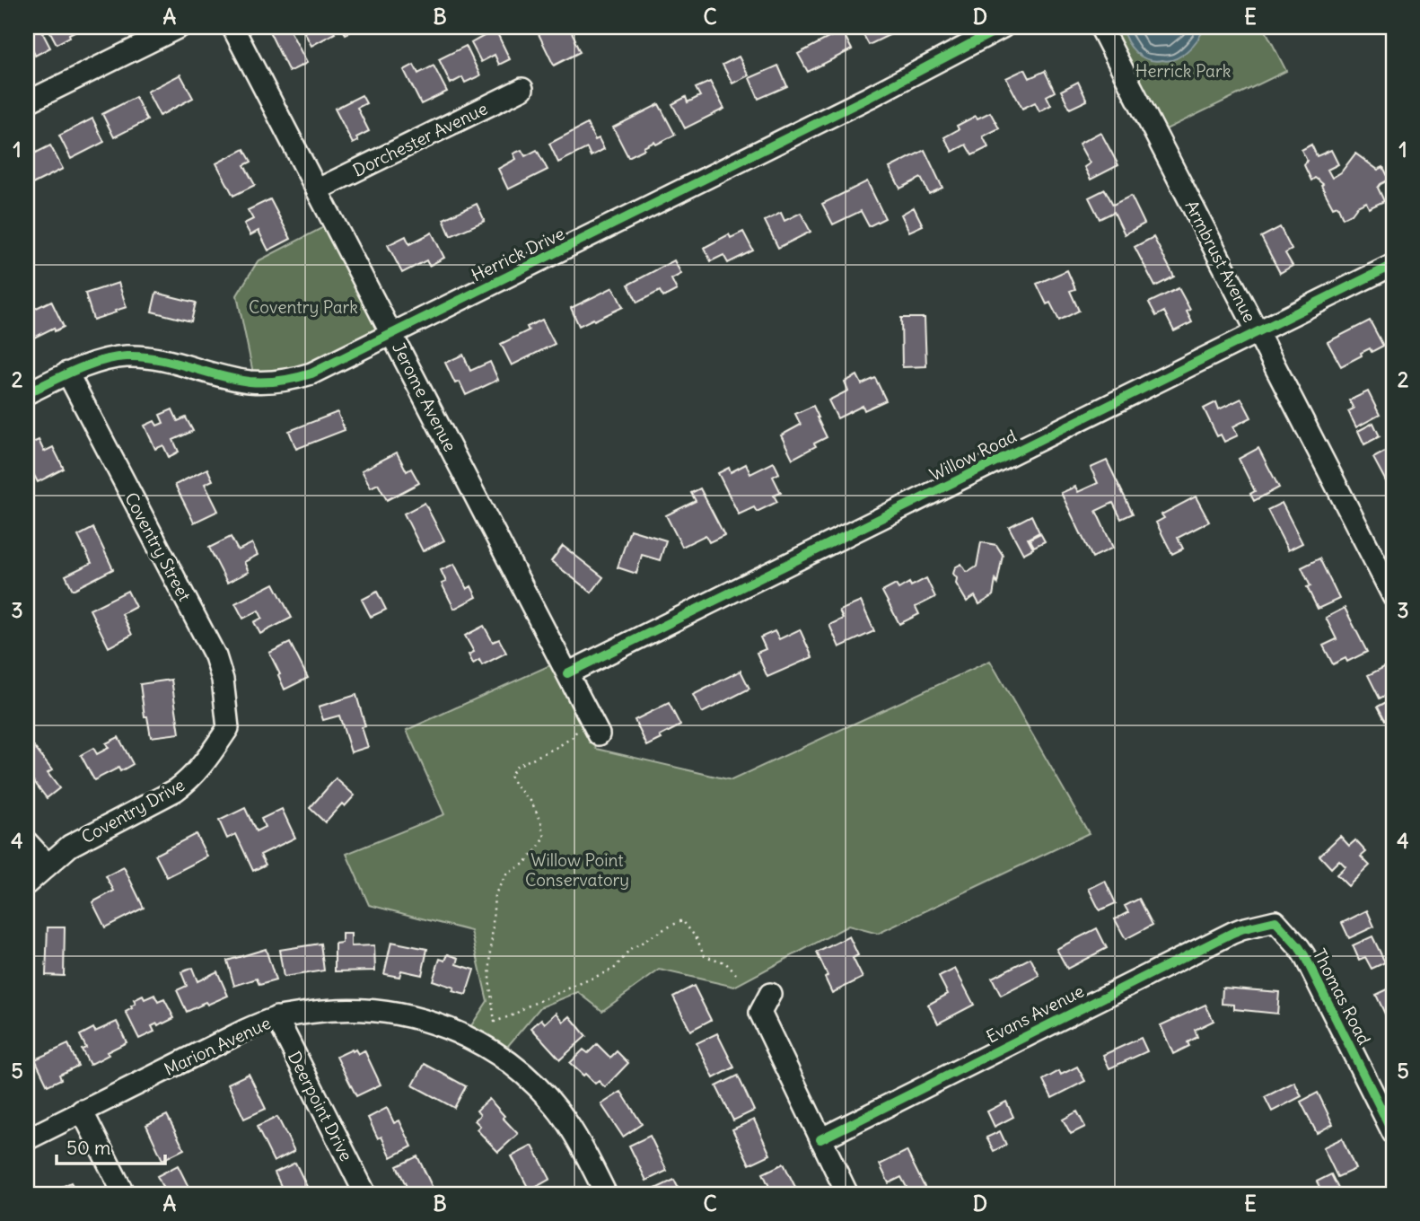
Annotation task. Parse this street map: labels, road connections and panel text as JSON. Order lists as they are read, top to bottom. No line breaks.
{"streets":{"street":["Dorchester Avenue","Herrick Drive","Armbrust Avenue","Jerome Avenue","Willow Road","Coventry Street","Coventry Drive","Thomas Road","Evans Avenue","Marion Avenue","Deerpoint Drive"]},"crossings":[["Dorchester Avenue","Jerome Avenue"],["Herrick Drive","Jerome Avenue"],["Herrick Drive","Coventry Street"],["Armbrust Avenue","Willow Road"],["Jerome Avenue","Willow Road"],["Coventry Street","Coventry Drive"],["Thomas Road","Evans Avenue"],["Marion Avenue","Deerpoint Drive"]],"parks":["Herrick Park","Coventry Park","Willow Point Conservatory"],"scale_bar":"50 m","grid":{"columns":["A","B","C","D","E"],"rows":["1","2","3","4","5"]}}
